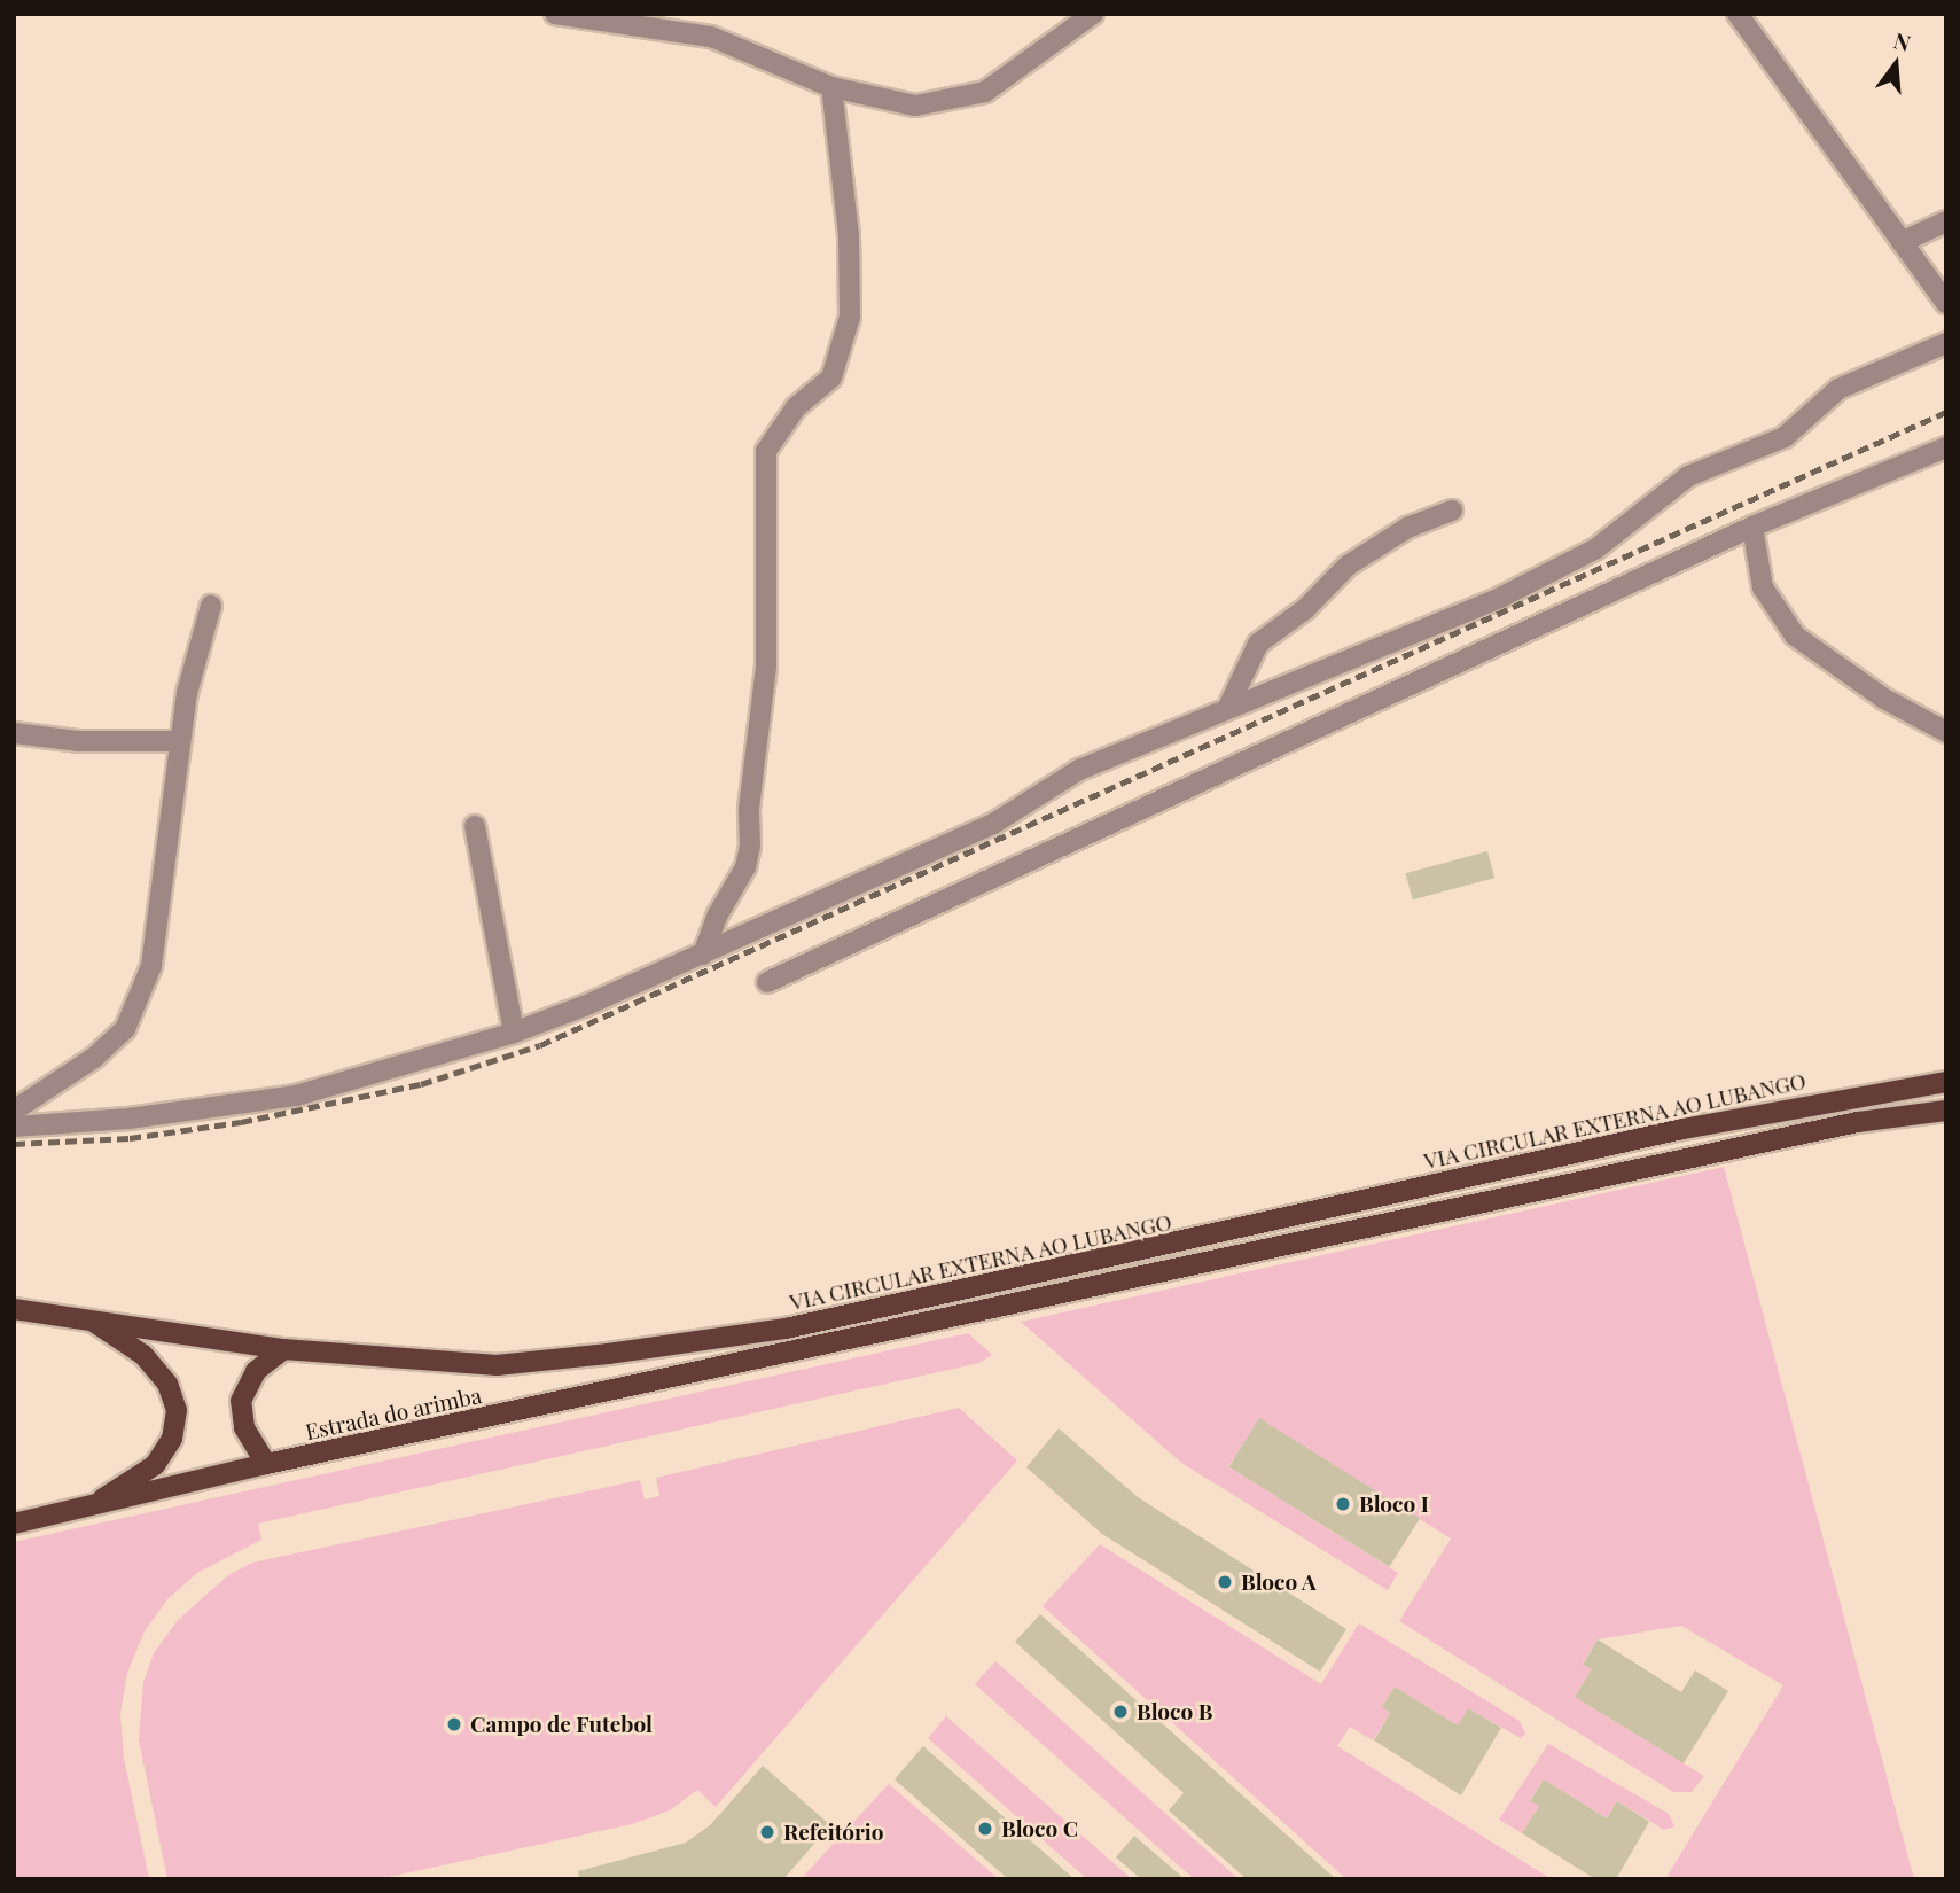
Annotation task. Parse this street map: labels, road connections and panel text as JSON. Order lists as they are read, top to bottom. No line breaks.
{"streets":{"main road":["VIA CIRCULAR EXTERNA AO LUBANGO","Estrada do arimba"]},"places":["Bloco I","Bloco A","Bloco B","Campo de Futebol","Bloco C","Refeitório"],"north":"top"}
